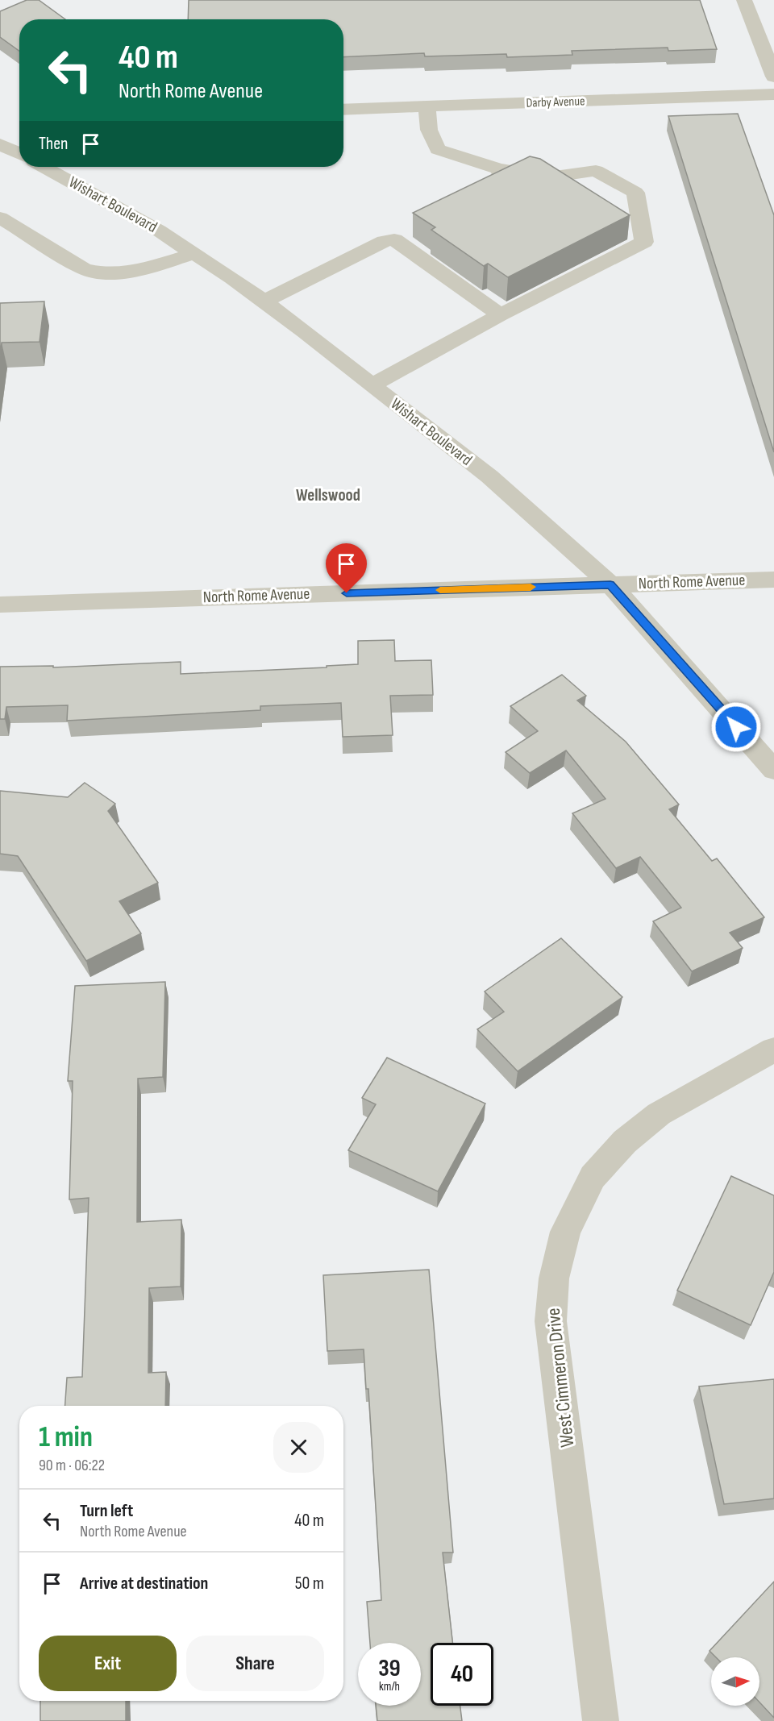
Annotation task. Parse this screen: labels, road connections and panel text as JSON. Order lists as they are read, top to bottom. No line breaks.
{"streets":{"street":["Darby Avenue","Wishart Boulevard","North Rome Avenue","West Cimmeron Drive"]},"crossings":[["Wishart Boulevard","North Rome Avenue"]],"districts":["Wellswood"],"north":"right","page":{"turn":["40 m","North Rome Avenue"],"then":"Then","heading":["1 min","90 m · 06:22"],"list":[{"name":"Turn left","note":"North Rome Avenue","value":"40 m"},{"name":"Arrive at destination","value":"50 m"}],"buttons":["Exit","Share"],"speed":"39 km/h","limit":"40"}}
